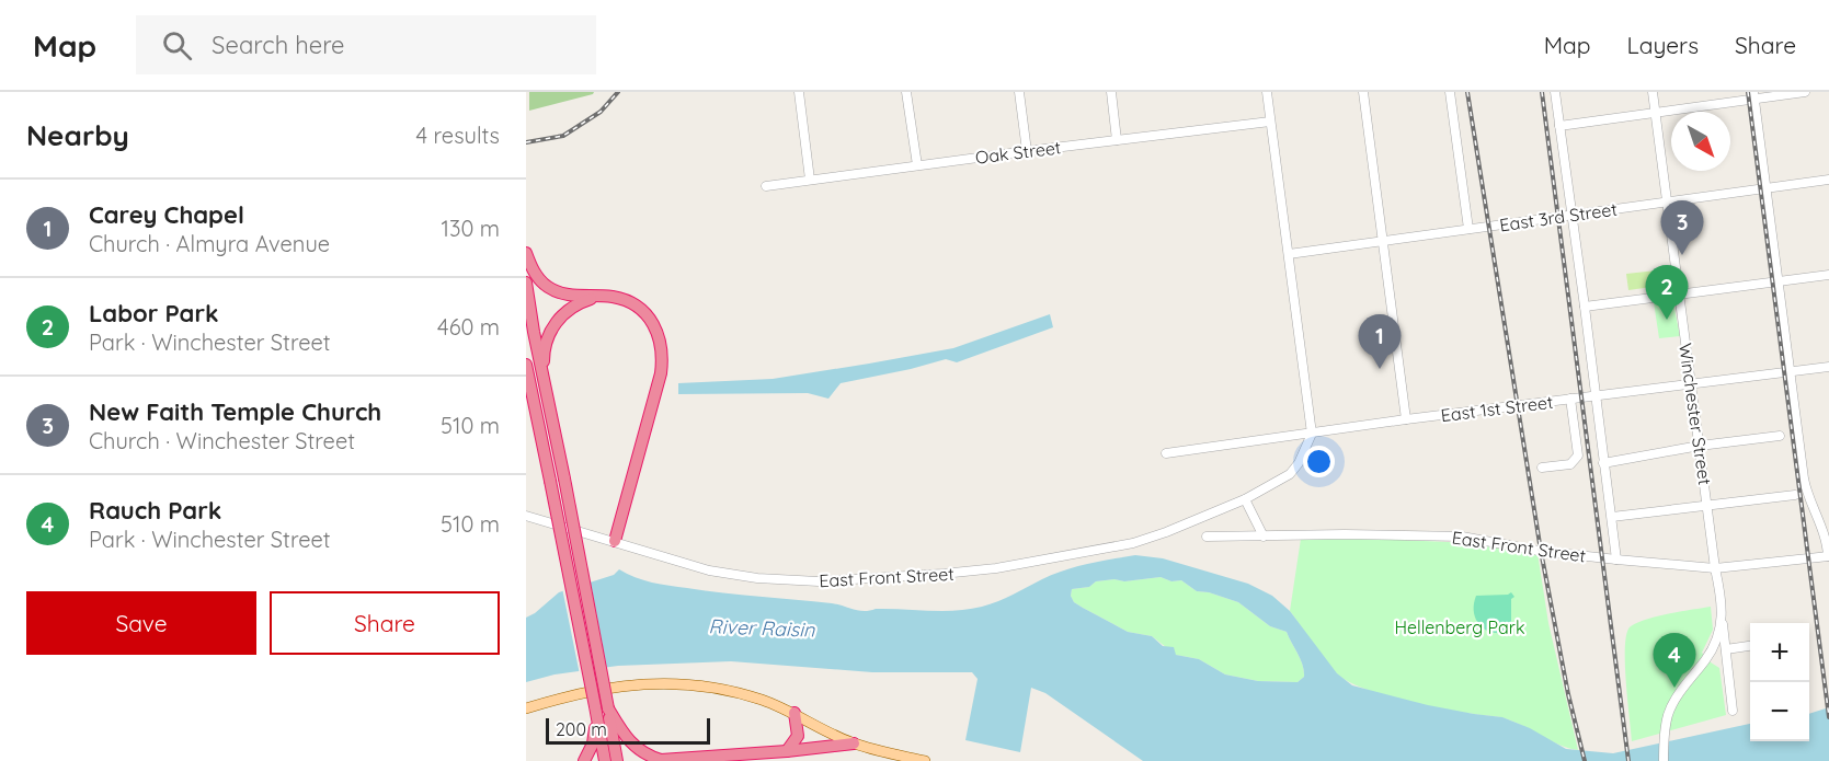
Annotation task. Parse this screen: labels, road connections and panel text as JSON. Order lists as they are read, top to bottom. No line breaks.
{"streets":{"street":["Oak Street","East 3rd Street","East 1st Street","Winchester Street","East Front Street"]},"crossings":[["East 3rd Street","Winchester Street"],["East 1st Street","Winchester Street"],["East 1st Street","East Front Street"],["Winchester Street","East Front Street"]],"water":["River Raisin"],"parks":["Hellenberg Park"],"scale_bar":"200 m","north":"bottom right","page":{"header":"Map","search":"Search here","nav":["Map","Layers","Share"],"heading":["Nearby","4 results"],"list":[{"mark":"1","name":"Carey Chapel","note":"Church · Almyra Avenue","value":"130 m"},{"mark":"2","name":"Labor Park","note":"Park · Winchester Street","value":"460 m"},{"mark":"3","name":"New Faith Temple Church","note":"Church · Winchester Street","value":"510 m"},{"mark":"4","name":"Rauch Park","note":"Park · Winchester Street","value":"510 m"}],"pins":["3","2","1","4"],"buttons":["Save","Share"],"map_buttons":["+","−"],"scale":"200 m"}}
